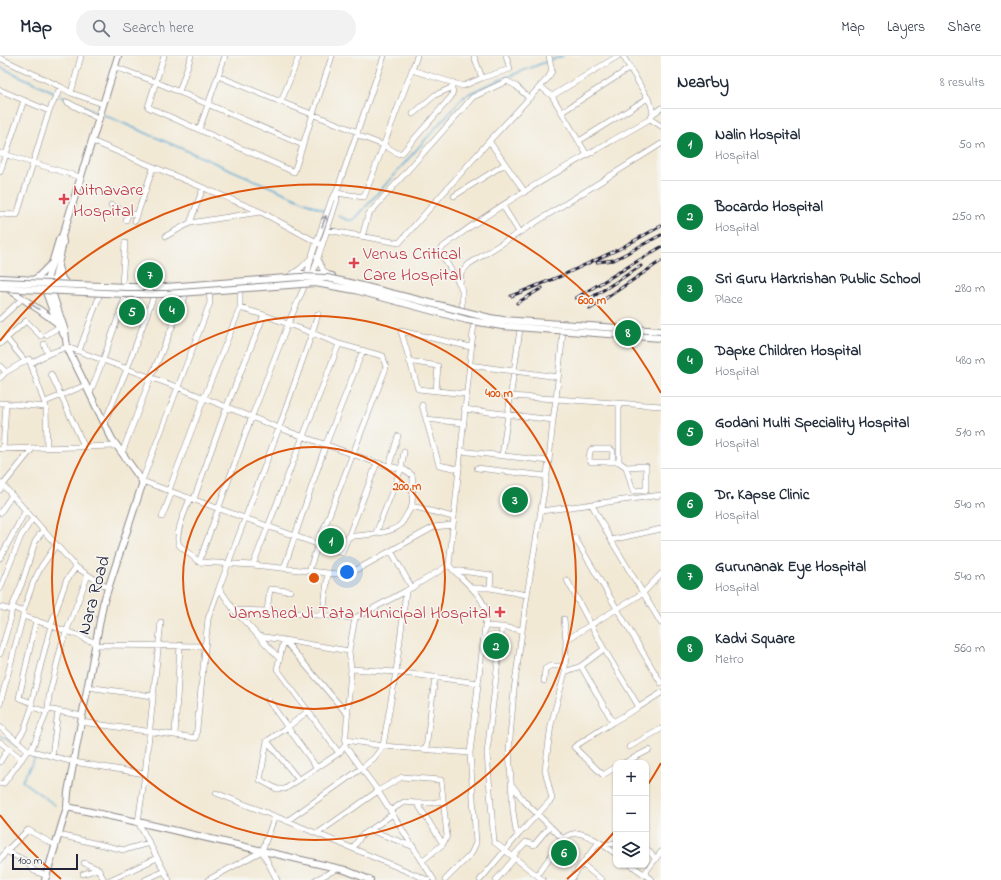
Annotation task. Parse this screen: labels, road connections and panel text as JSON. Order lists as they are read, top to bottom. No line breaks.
{"streets":{"main road":["Nara Road"]},"places":{"health":["Nitnavare Hospital","Venus Critical Care Hospital","Jamshed Ji Tata Municipal Hospital"]},"scale_bar":"100 m","page":{"header":"Map","search":"Search here","nav":["Map","Layers","Share"],"heading":["Nearby","8 results"],"list":[{"mark":"1","name":"Nalin Hospital","note":"Hospital","value":"50 m"},{"mark":"2","name":"Bocardo Hospital","note":"Hospital","value":"250 m"},{"mark":"3","name":"Sri Guru Harkrishan Public School","note":"Place","value":"280 m"},{"mark":"4","name":"Dapke Children Hospital","note":"Hospital","value":"480 m"},{"mark":"5","name":"Godani Multi Speciality Hospital","note":"Hospital","value":"510 m"},{"mark":"6","name":"Dr. Kapse Clinic","note":"Hospital","value":"540 m"},{"mark":"7","name":"Gurunanak Eye Hospital","note":"Hospital","value":"540 m"},{"mark":"8","name":"Kadvi Square","note":"Metro","value":"560 m"}],"pins":["7","4","5","8","3","1","2","6"],"map_buttons":["+","−"],"scale":"100 m"},"rings":["600 m","400 m","200 m"]}
